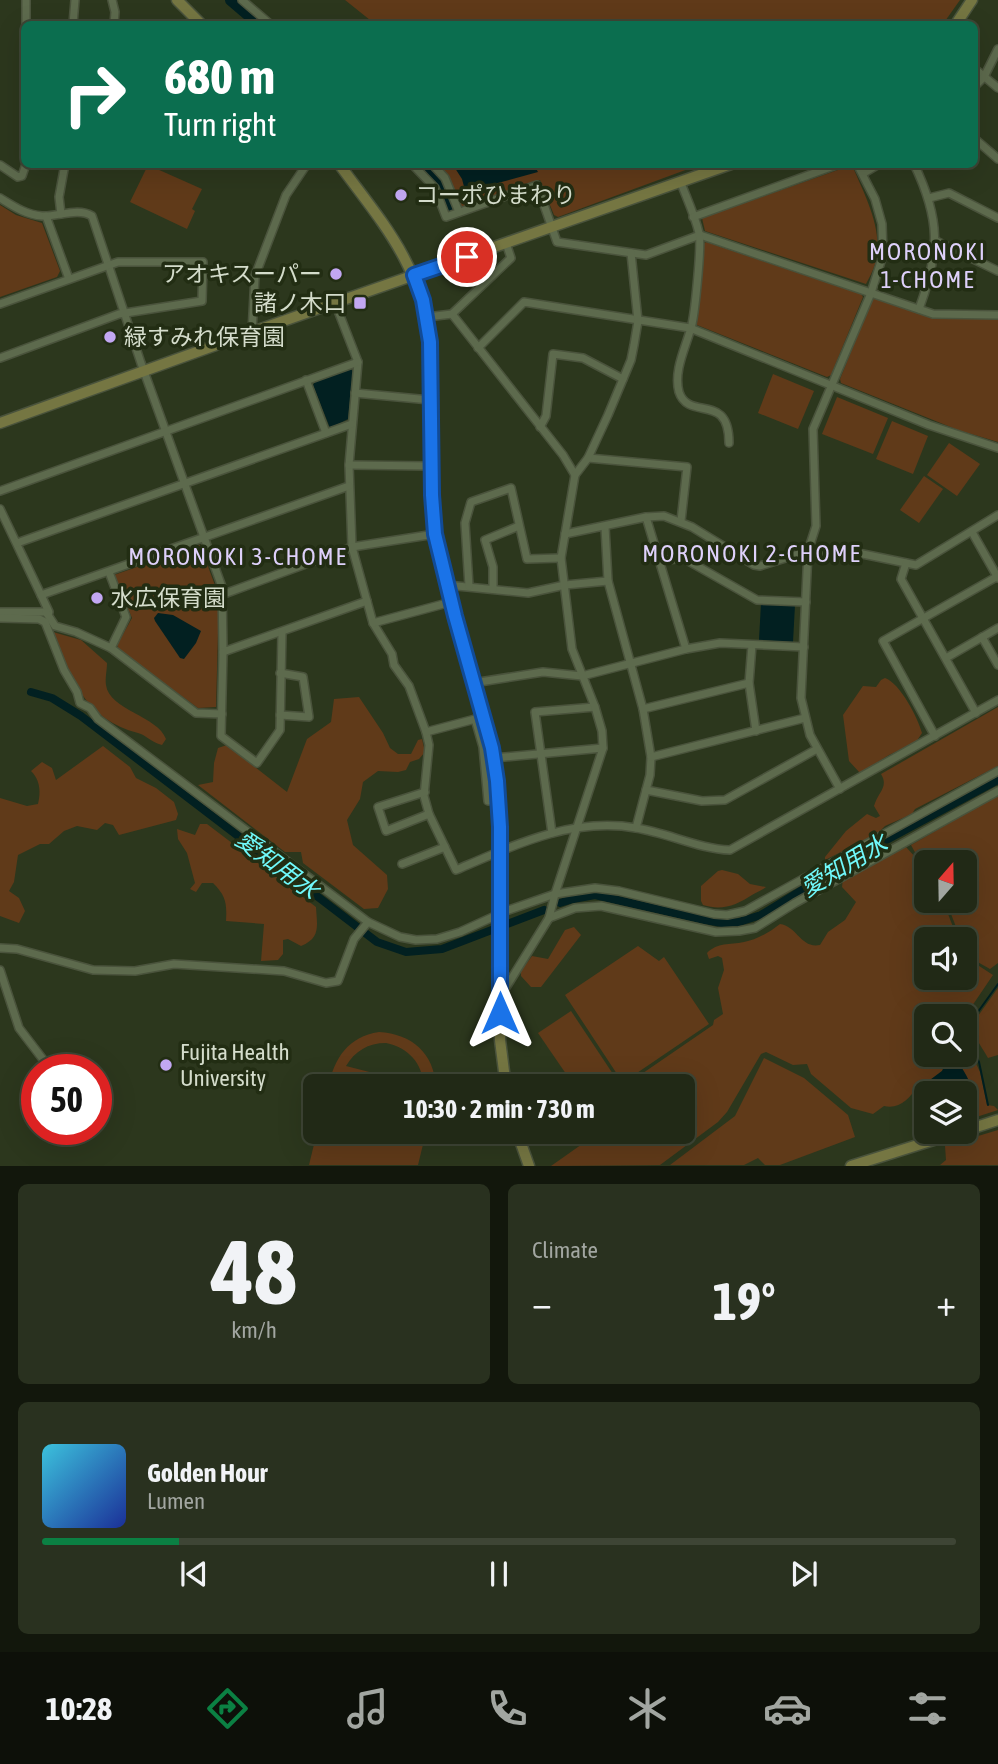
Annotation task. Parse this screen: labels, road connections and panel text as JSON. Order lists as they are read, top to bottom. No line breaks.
{"districts":["MORONOKI 1-CHOME","MORONOKI 2-CHOME","MORONOKI 3-CHOME"],"water":["愛知用水"],"places":{"other":["コーポひまわり","アオキスーパー","緑すみれ保育園","水広保育園","Fujita Health University"],"transit":["諸ノ木口"]},"north":"top","page":{"turn":["680 m","Turn right"],"limit":"50","trip":"10:30 · 2 min · 730 m","tile":[["48","km/h"],"Climate"],"heat":["−","19°","+"],"song":["Golden Hour","Lumen"],"tabs":"10:28"}}
